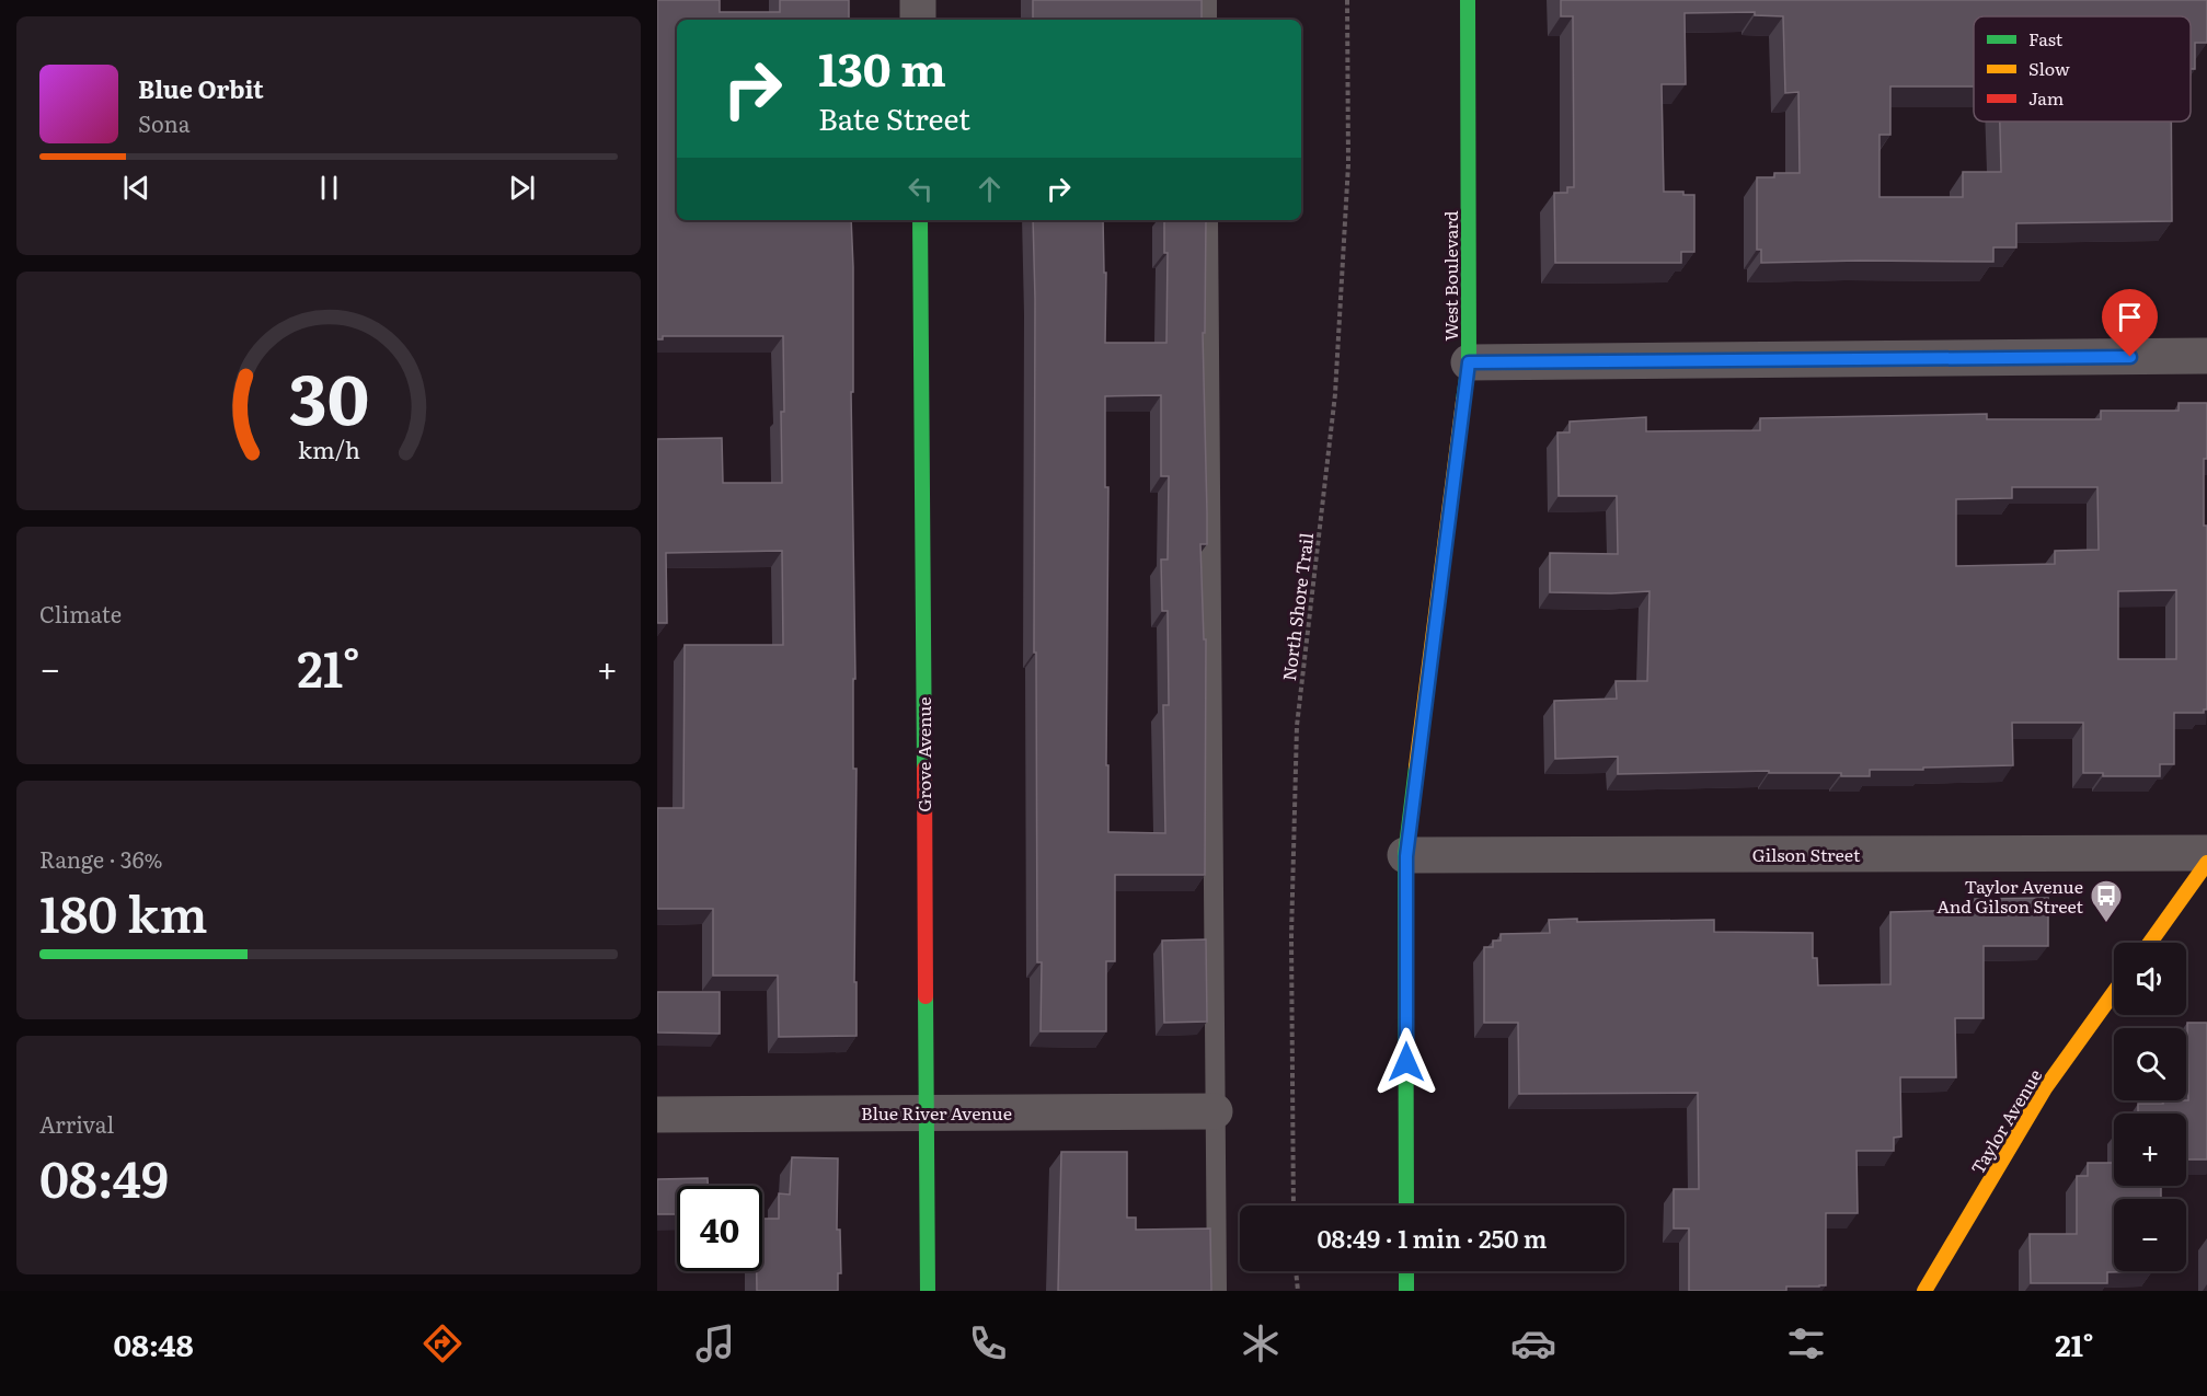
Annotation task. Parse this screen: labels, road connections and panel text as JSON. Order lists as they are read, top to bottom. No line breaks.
{"streets":{"street":["West Boulevard","Grove Avenue","Gilson Street","Blue River Avenue","Taylor Avenue"],"path":["North Shore Trail"]},"crossings":[["West Boulevard","Gilson Street"],["Grove Avenue","Blue River Avenue"]],"places":{"bus stop":["Taylor Avenue And Gilson Street"]},"legend":["Fast","Slow","Jam"],"page":{"turn":["130 m","Bate Street"],"song":["Blue Orbit","Sona"],"tile":["Climate",["Range · 36%","180 km"],["Arrival","08:49"]],"heat":["−","21°","+"],"map_buttons":["+","−"],"limit":"40","trip":"08:49 · 1 min · 250 m","tabs":["08:48","21°"],"gauge":["30","km/h"]}}
